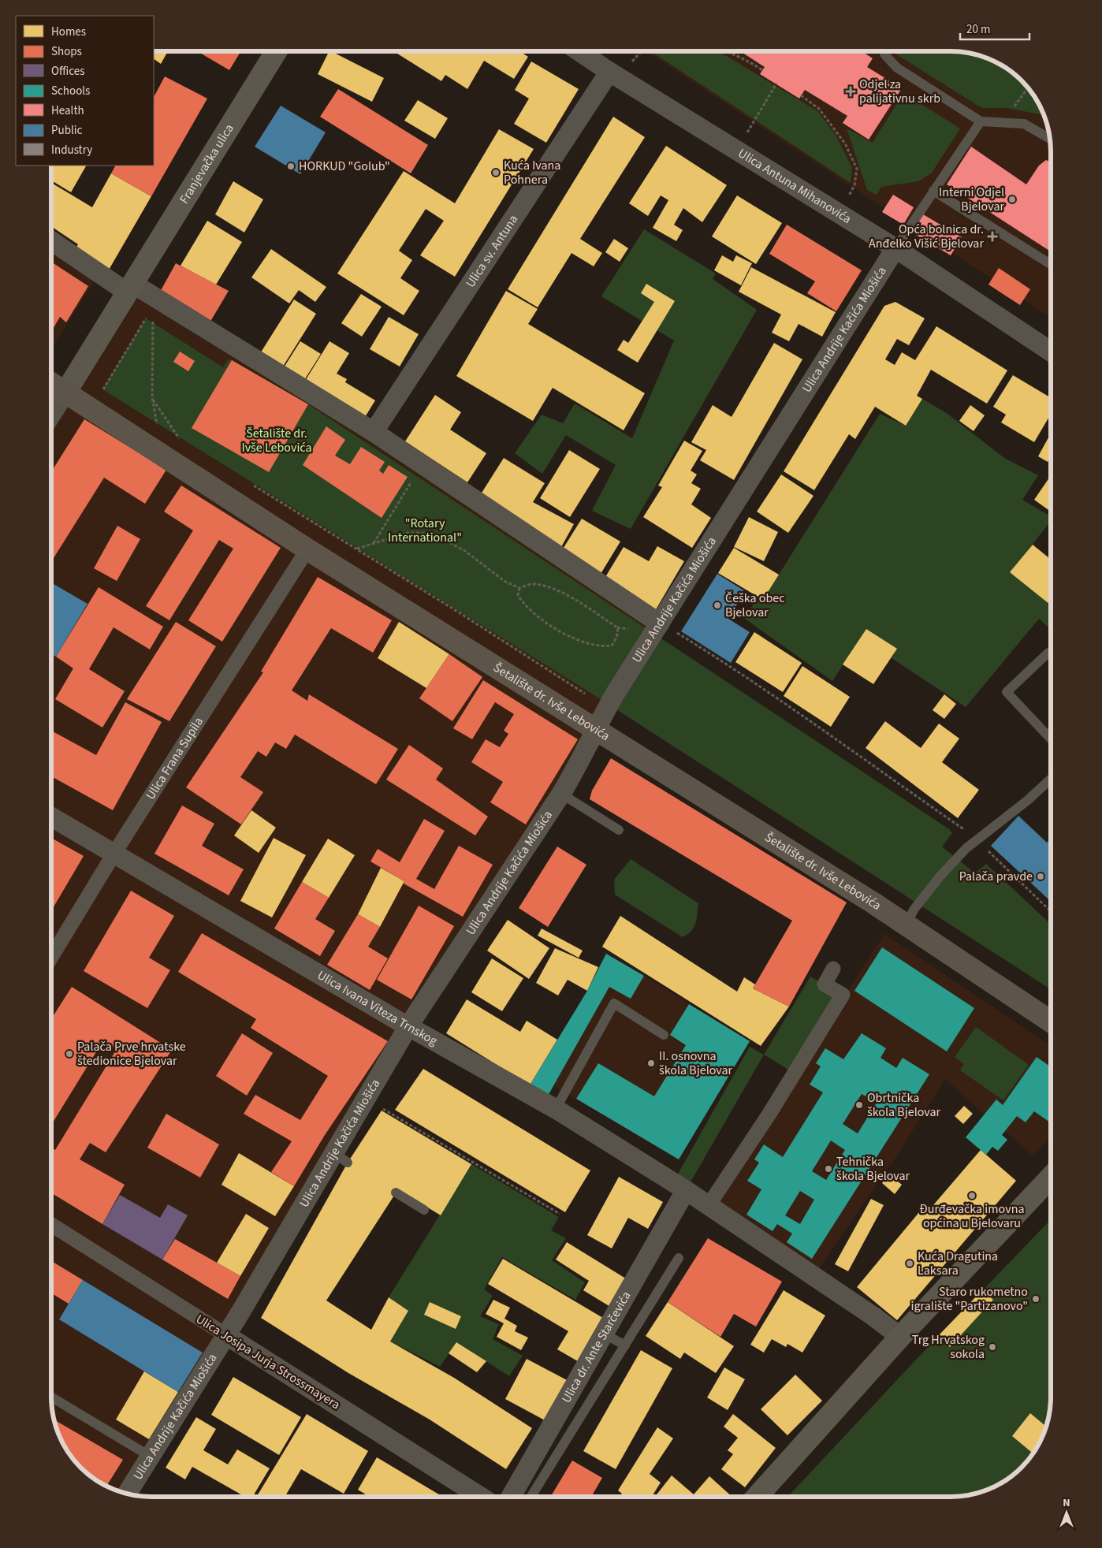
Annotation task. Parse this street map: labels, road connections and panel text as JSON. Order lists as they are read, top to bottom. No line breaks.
{"streets":{"main road":["Franjevačka ulica","Šetalište dr. Ivše Lebovića"],"street":["Ulica Antuna Mihanovića","Ulica sv. Antuna","Ulica Andrije Kačića Miošića","Ulica Frana Supila","Ulica Ivana Viteza Trnskog","Ulica dr. Ante Starčevića","Ulica Josipa Jurja Strossmayera"]},"crossings":[["Franjevačka ulica","Šetalište dr. Ivše Lebovića"],["Ulica Antuna Mihanovića","Ulica sv. Antuna"],["Ulica Antuna Mihanovića","Ulica Andrije Kačića Miošića"],["Ulica Andrije Kačića Miošića","Šetalište dr. Ivše Lebovića"],["Ulica Andrije Kačića Miošića","Ulica Ivana Viteza Trnskog"],["Ulica Andrije Kačića Miošića","Ulica Josipa Jurja Strossmayera"],["Šetalište dr. Ivše Lebovića","Ulica Frana Supila"],["Ulica Frana Supila","Ulica Ivana Viteza Trnskog"],["Ulica Ivana Viteza Trnskog","Ulica dr. Ante Starčevića"]],"parks":["Šetalište dr. Ivše Lebovića","\"Rotary International\""],"places":{"health":["Odjel za palijativnu skrb","Opća bolnica dr. Anđelko Višić Bjelovar"],"other":["HORKUD \"Golub\"","Kuća Ivana Pohnera","Interni Odjel Bjelovar","Češka obec Bjelovar","Palača pravde","Palača Prve hrvatske štedionice Bjelovar","II. osnovna škola Bjelovar","Obrtnička škola Bjelovar","Tehnička škola Bjelovar","Đurđevačka imovna općina u Bjelovaru","Kuća Dragutina Laksara","Staro rukometno igralište \"Partizanovo\"","Trg Hrvatskog sokola"]},"legend":["Homes","Shops","Offices","Schools","Health","Public","Industry"],"scale_bar":"20 m","north":"top"}
